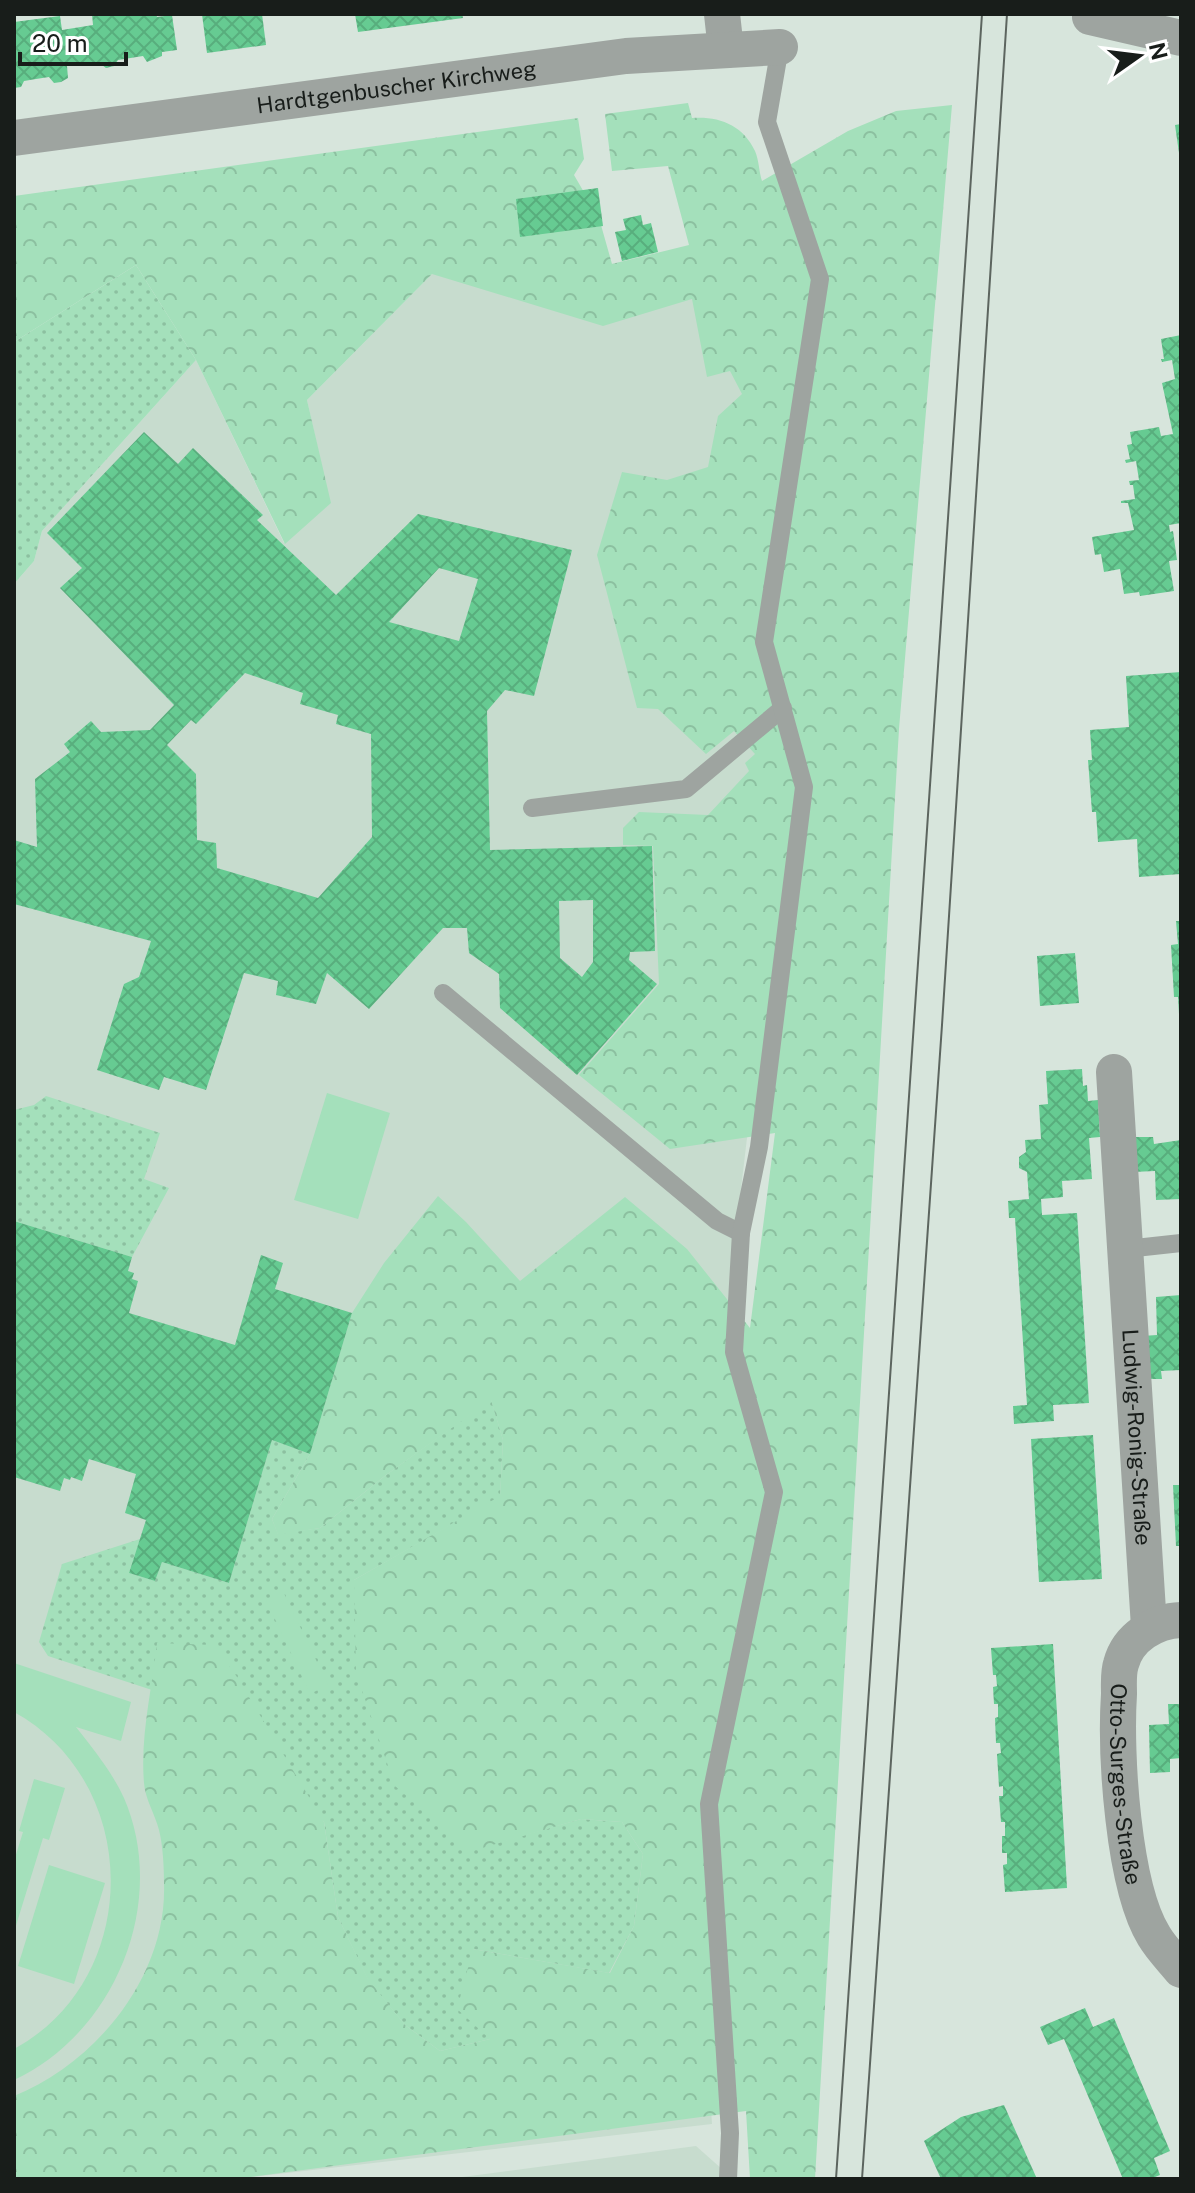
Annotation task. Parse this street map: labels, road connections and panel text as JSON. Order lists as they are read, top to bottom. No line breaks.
{"streets":{"street":["Hardtgenbuscher Kirchweg","Ludwig-Ronig-Straße","Otto-Surges-Straße"]},"crossings":[["Ludwig-Ronig-Straße","Otto-Surges-Straße"]],"scale_bar":"20 m","north":"right"}
